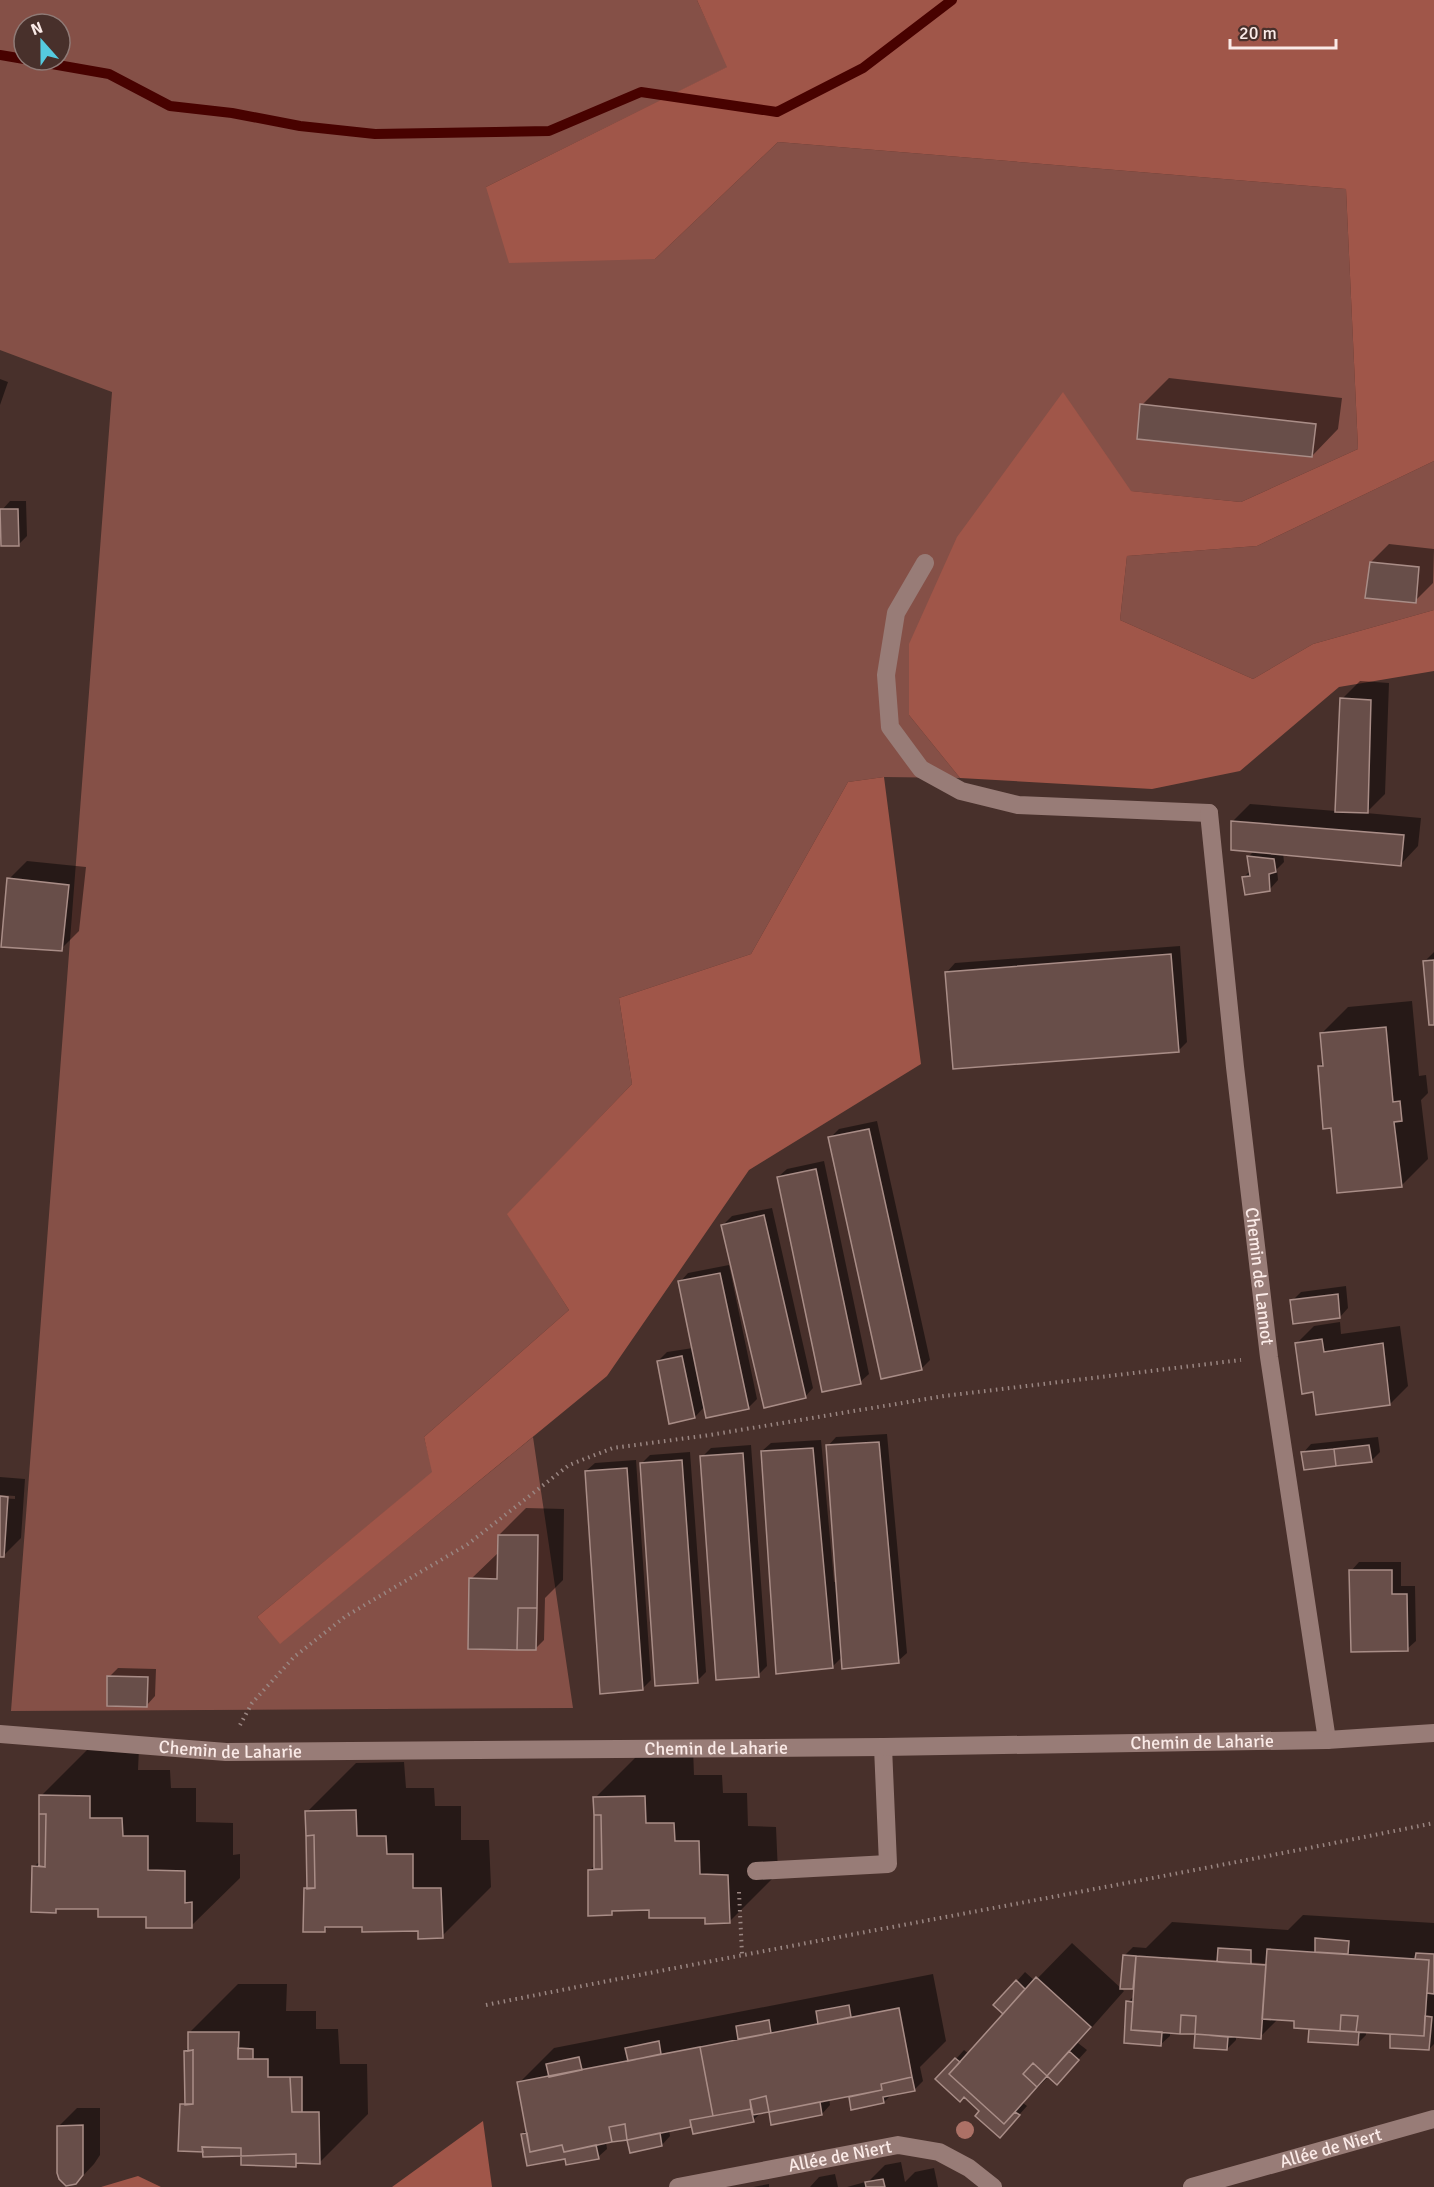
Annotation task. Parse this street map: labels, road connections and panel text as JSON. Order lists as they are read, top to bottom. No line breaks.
{"streets":{"street":["Chemin de Lannot","Chemin de Laharie","Allée de Niert"]},"crossings":[["Chemin de Lannot","Chemin de Laharie"]],"scale_bar":"20 m","north":"top"}
